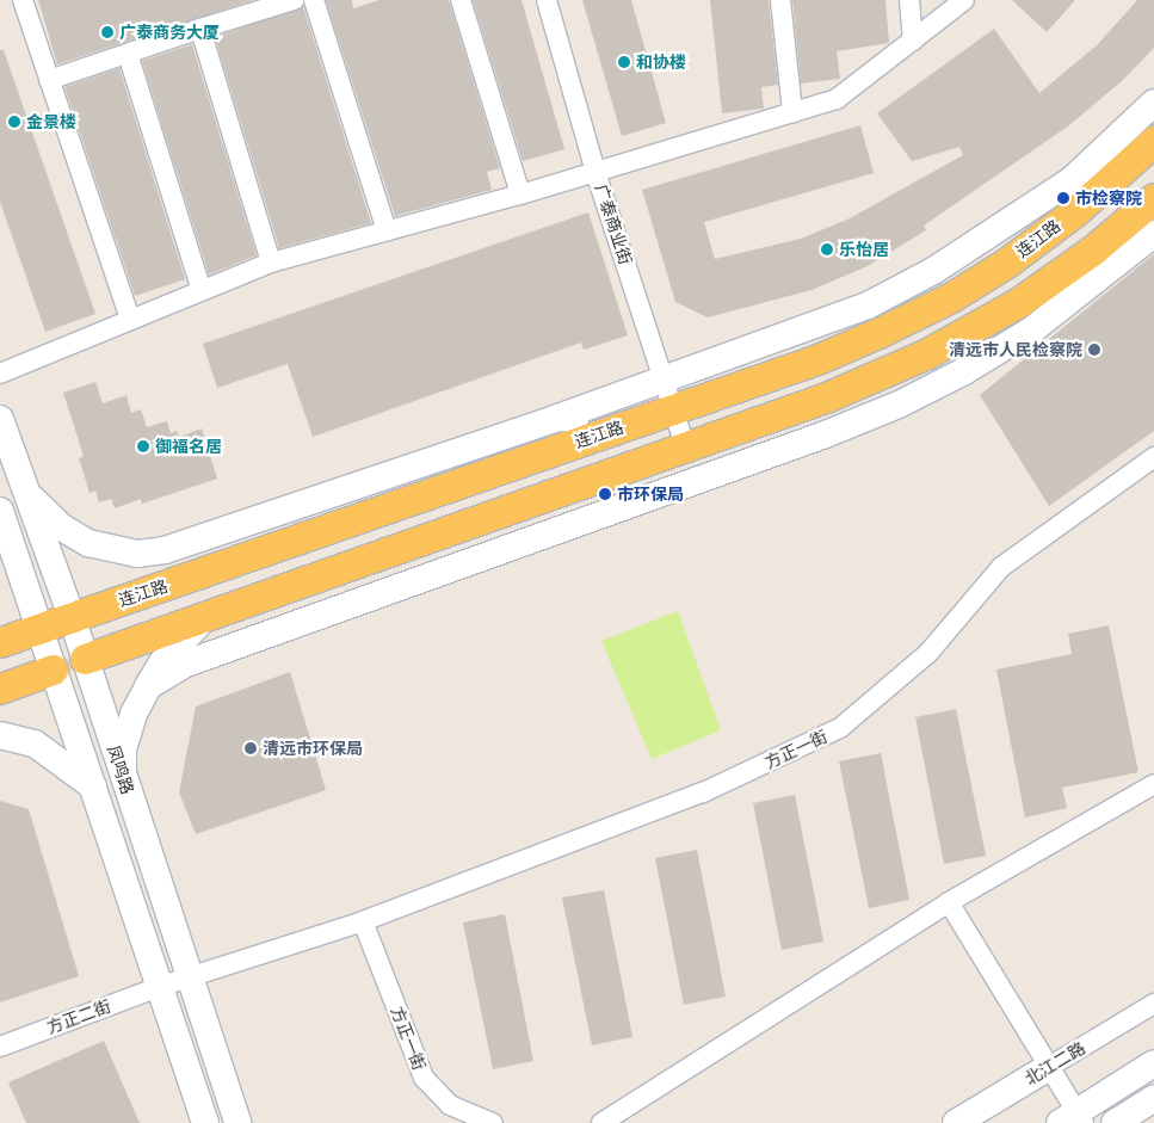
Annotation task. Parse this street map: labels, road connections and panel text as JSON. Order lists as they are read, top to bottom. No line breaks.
{"streets":{"main road":["连江路","凤鸣路","北江二路"],"street":["广泰商业街","方正一街","方正二街"]},"crossings":[["广泰商业街","连江路"],["连江路","凤鸣路"],["方正一街","凤鸣路"],["方正一街","方正二街"],["凤鸣路","方正二街"]],"places":["广泰商务大厦","和协楼","金景楼","市检察院","乐怡居","清远市人民检察院","御福名居","市环保局","清远市环保局"]}
